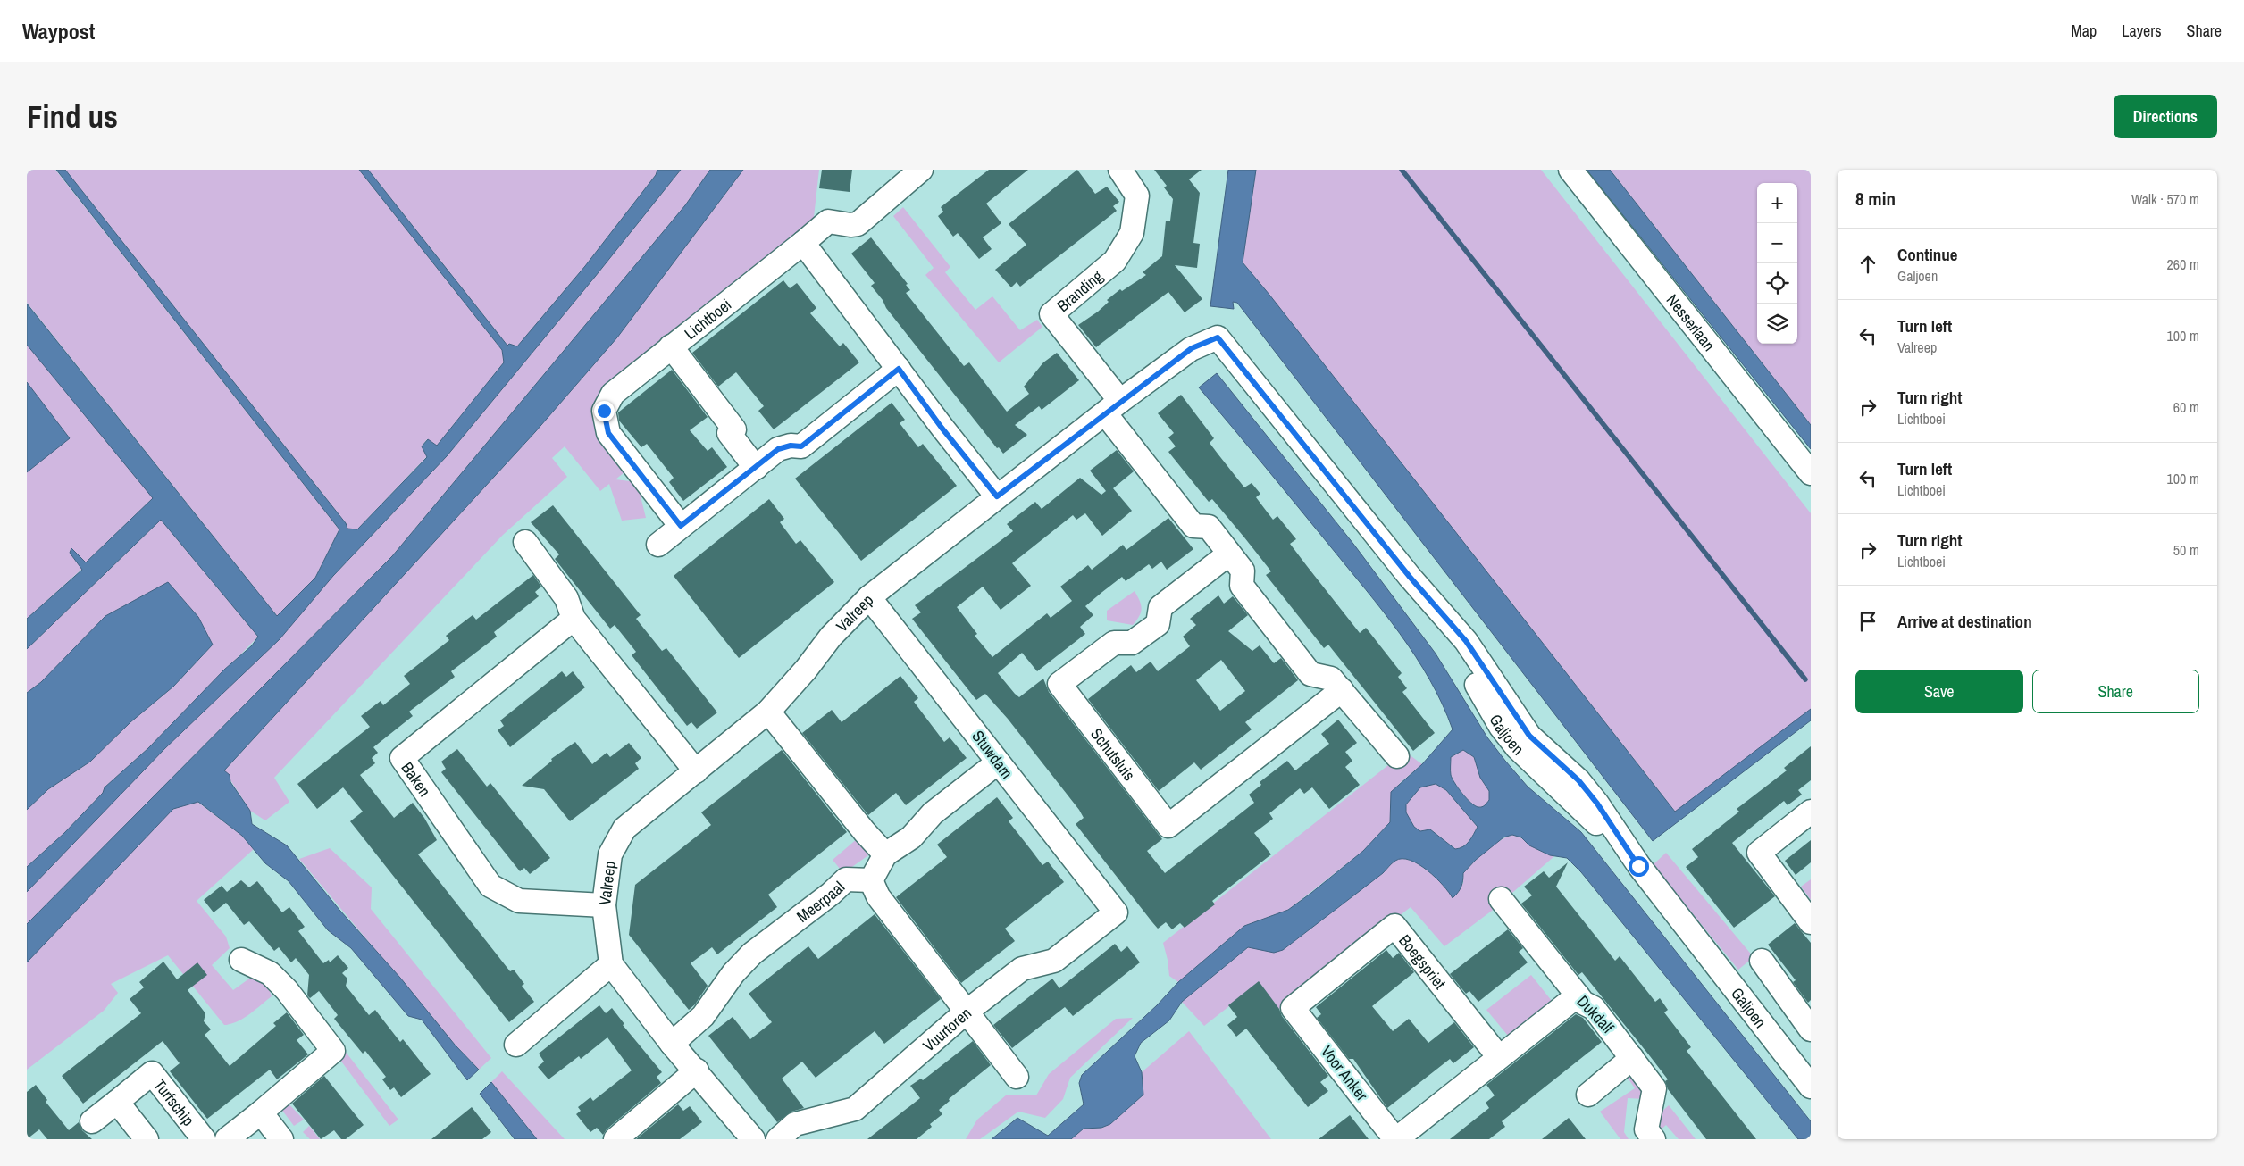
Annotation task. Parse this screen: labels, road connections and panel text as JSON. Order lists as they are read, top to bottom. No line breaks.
{"streets":{"street":["Branding","Lichtboei","Nesserlaan","Valreep","Galjoen","Schutsluis","Stuwdam","Baken","Meerpaal","Boegspriet","Dukdalf","Vuurtoren","Voor Anker","Turfschip"]},"crossings":[["Branding","Valreep"],["Valreep","Galjoen"],["Valreep","Stuwdam"],["Valreep","Baken"],["Stuwdam","Vuurtoren"],["Boegspriet","Voor Anker"]],"page":{"header":"Waypost","nav":["Map","Layers","Share"],"buttons":["Directions",["Save","Share"]],"title":"Find us","heading":["8 min","Walk · 570 m"],"map_buttons":["+","−"],"list":[["Continue","Galjoen","260 m"],["Turn left","Valreep","100 m"],["Turn right","Lichtboei","60 m"],["Turn left","Lichtboei","100 m"],["Turn right","Lichtboei","50 m"],"Arrive at destination"]}}
